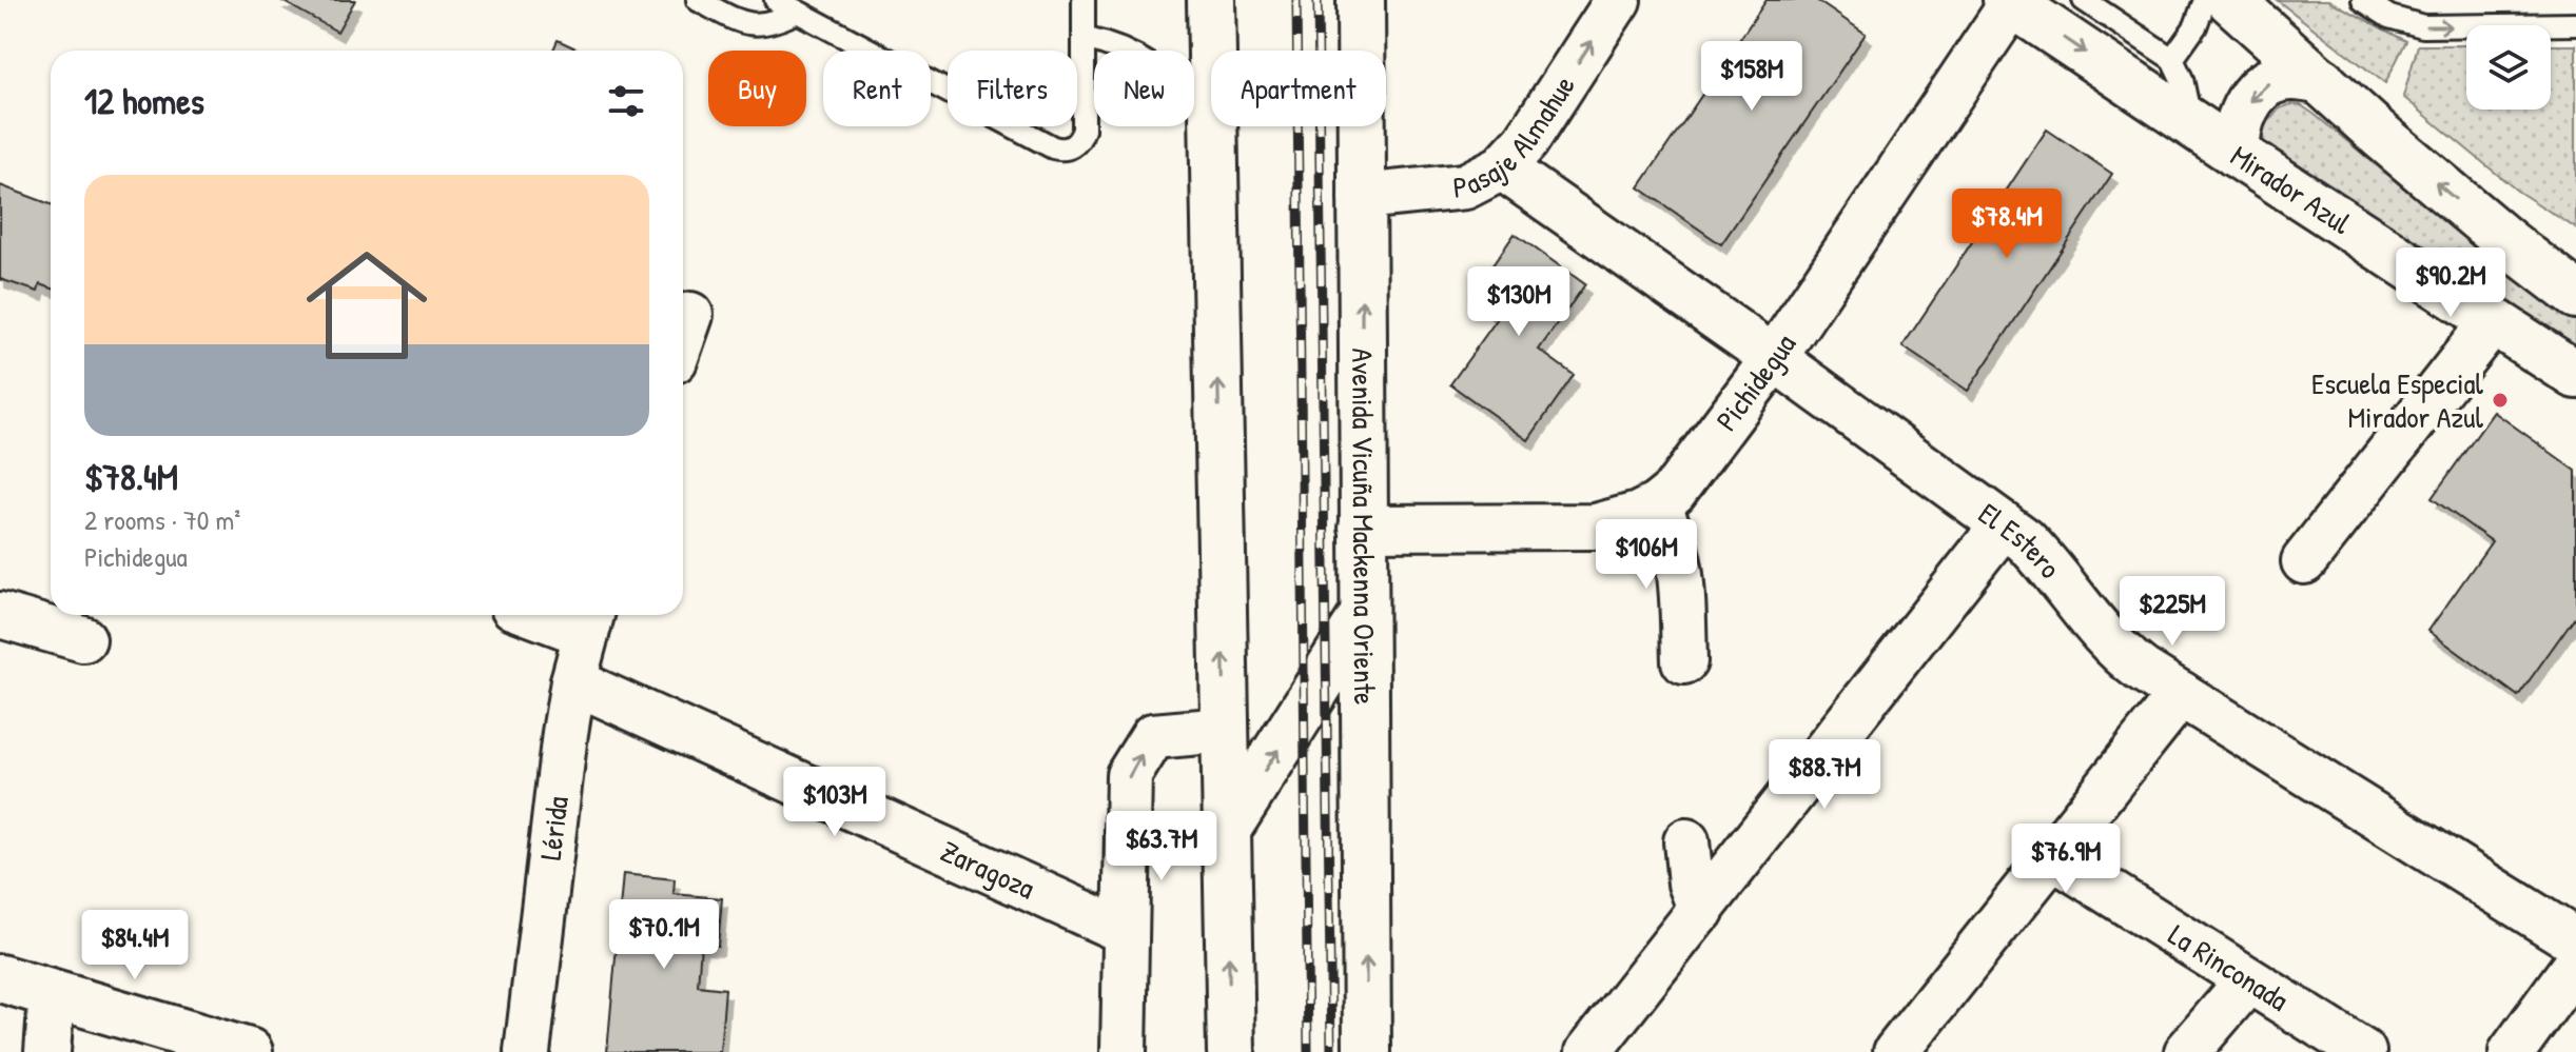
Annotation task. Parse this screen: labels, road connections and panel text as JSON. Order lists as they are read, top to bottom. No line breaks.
{"streets":{"main road":["Mirador Azul","Avenida Vicuña Mackenna Oriente"],"street":["Pasaje Almahue","Pichidegua","El Estero","Lérida","Zaragoza","La Rinconada"]},"crossings":[["Pasaje Almahue","Avenida Vicuña Mackenna Oriente"],["Pasaje Almahue","El Estero"],["Mirador Azul","Pichidegua"],["Pichidegua","Avenida Vicuña Mackenna Oriente"],["Pichidegua","El Estero"],["Lérida","Zaragoza"]],"one_way":["Pasaje Almahue"],"places":["Escuela Especial Mirador Azul"],"page":{"price":["$158M","$78.4M","$90.2M","$130M","$106M","$225M","$88.7M","$103M","$63.7M","$76.9M","$70.1M","$84.4M"],"chip":["Buy","Rent","Filters","New","Apartment"],"heading":"12 homes","list":[{"name":"$78.4M","note":"2 rooms · 70 m² · Pichidegua"}]}}
